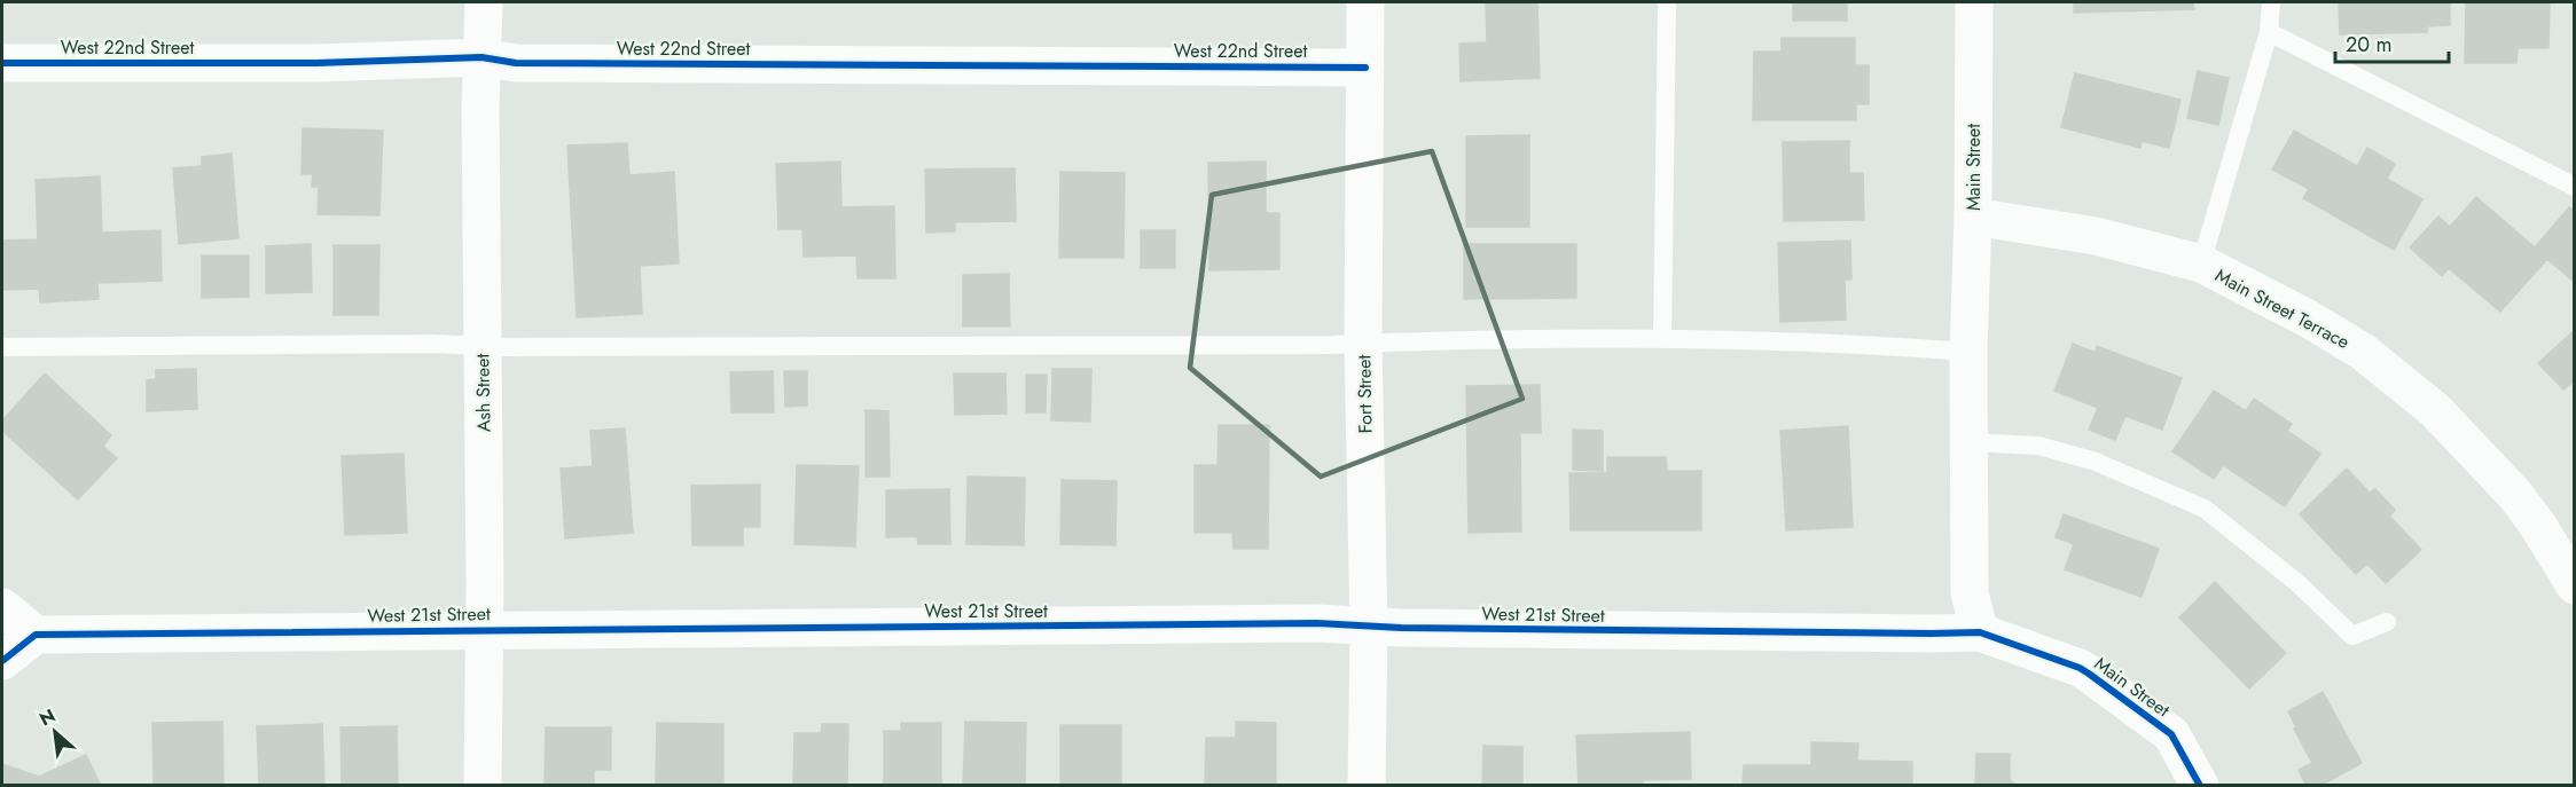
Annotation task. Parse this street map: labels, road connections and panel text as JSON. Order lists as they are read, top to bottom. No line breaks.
{"streets":{"street":["West 22nd Street","Main Street","Main Street Terrace","Ash Street","Fort Street","West 21st Street"]},"crossings":[["West 22nd Street","Ash Street"],["West 22nd Street","Fort Street"],["Main Street","Main Street Terrace"],["Main Street","West 21st Street"],["Ash Street","West 21st Street"],["Fort Street","West 21st Street"]],"scale_bar":"20 m","north":"top left"}
